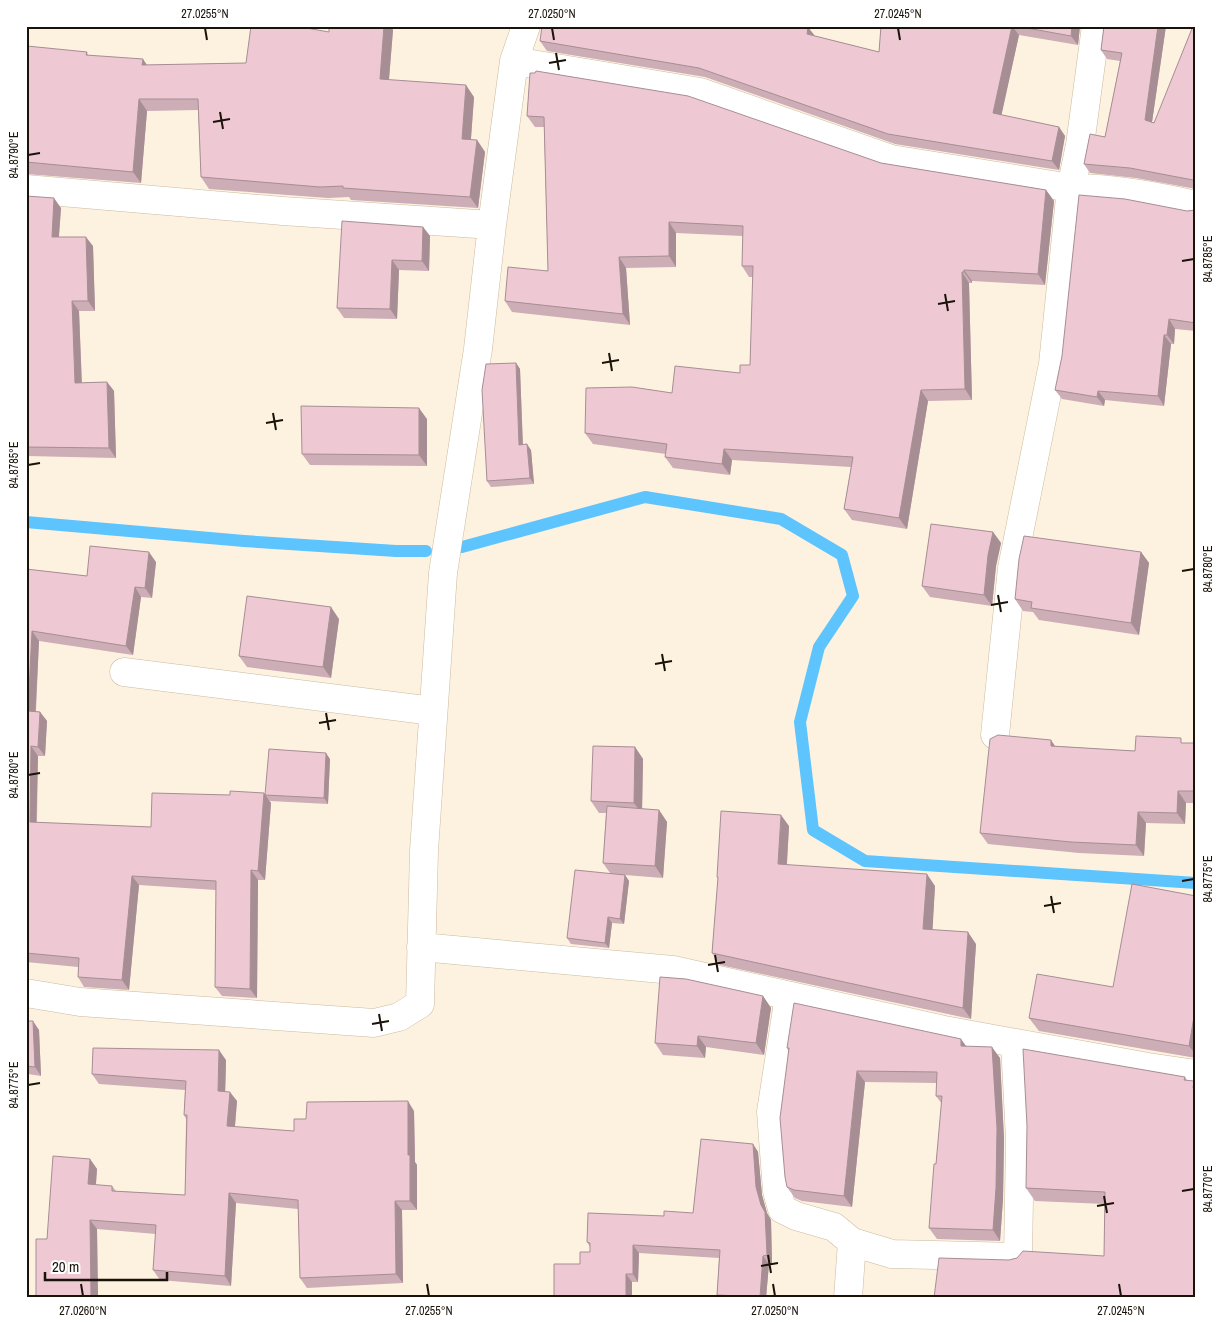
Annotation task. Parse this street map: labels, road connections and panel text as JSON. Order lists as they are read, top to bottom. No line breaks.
{"scale_bar":"20 m","coordinates":["27.0255°N","27.0250°N","27.0245°N","84.8790°E","84.8785°E","84.8780°E","84.8775°E","84.8770°E","27.0260°N"]}
